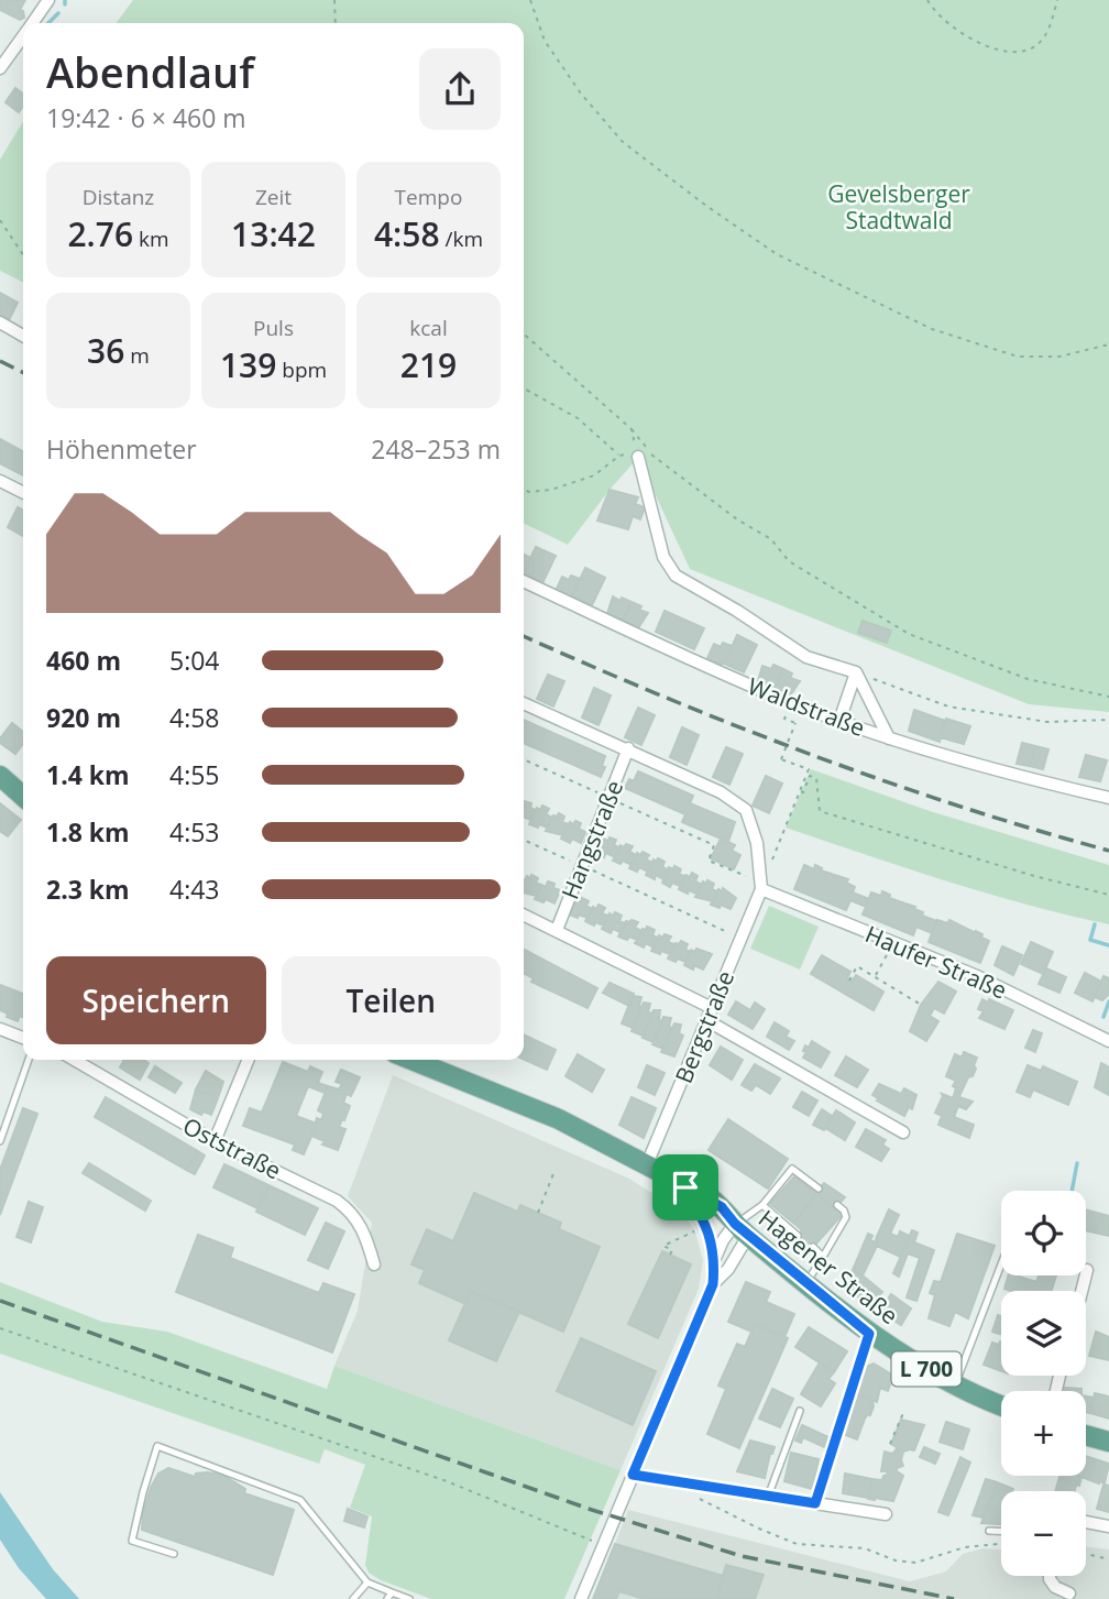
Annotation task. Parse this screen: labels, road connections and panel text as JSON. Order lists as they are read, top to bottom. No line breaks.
{"streets":{"main road":["Hagener Straße","L 700"],"street":["Waldstraße","Hangstraße","Haufer Straße","Bergstraße","Oststraße"]},"crossings":[["Haufer Straße","Bergstraße"],["Bergstraße","Hagener Straße"]],"parks":["Gevelsberger Stadtwald"],"page":{"heading":["Abendlauf","19:42 · 6 × 460 m"],"stats":[["Distanz","2.76 km"],["Zeit","13:42"],["Tempo","4:58 /km"],["36 m"],["Puls","139 bpm"],["kcal","219"]],"chart":["Höhenmeter","248–253 m"],"list":[{"name":"460 m","note":"5:04"},{"name":"920 m","note":"4:58"},{"name":"1.4 km","note":"4:55"},{"name":"1.8 km","note":"4:53"},{"name":"2.3 km","note":"4:43"}],"buttons":["Speichern","Teilen"],"map_buttons":["+","−"]}}
